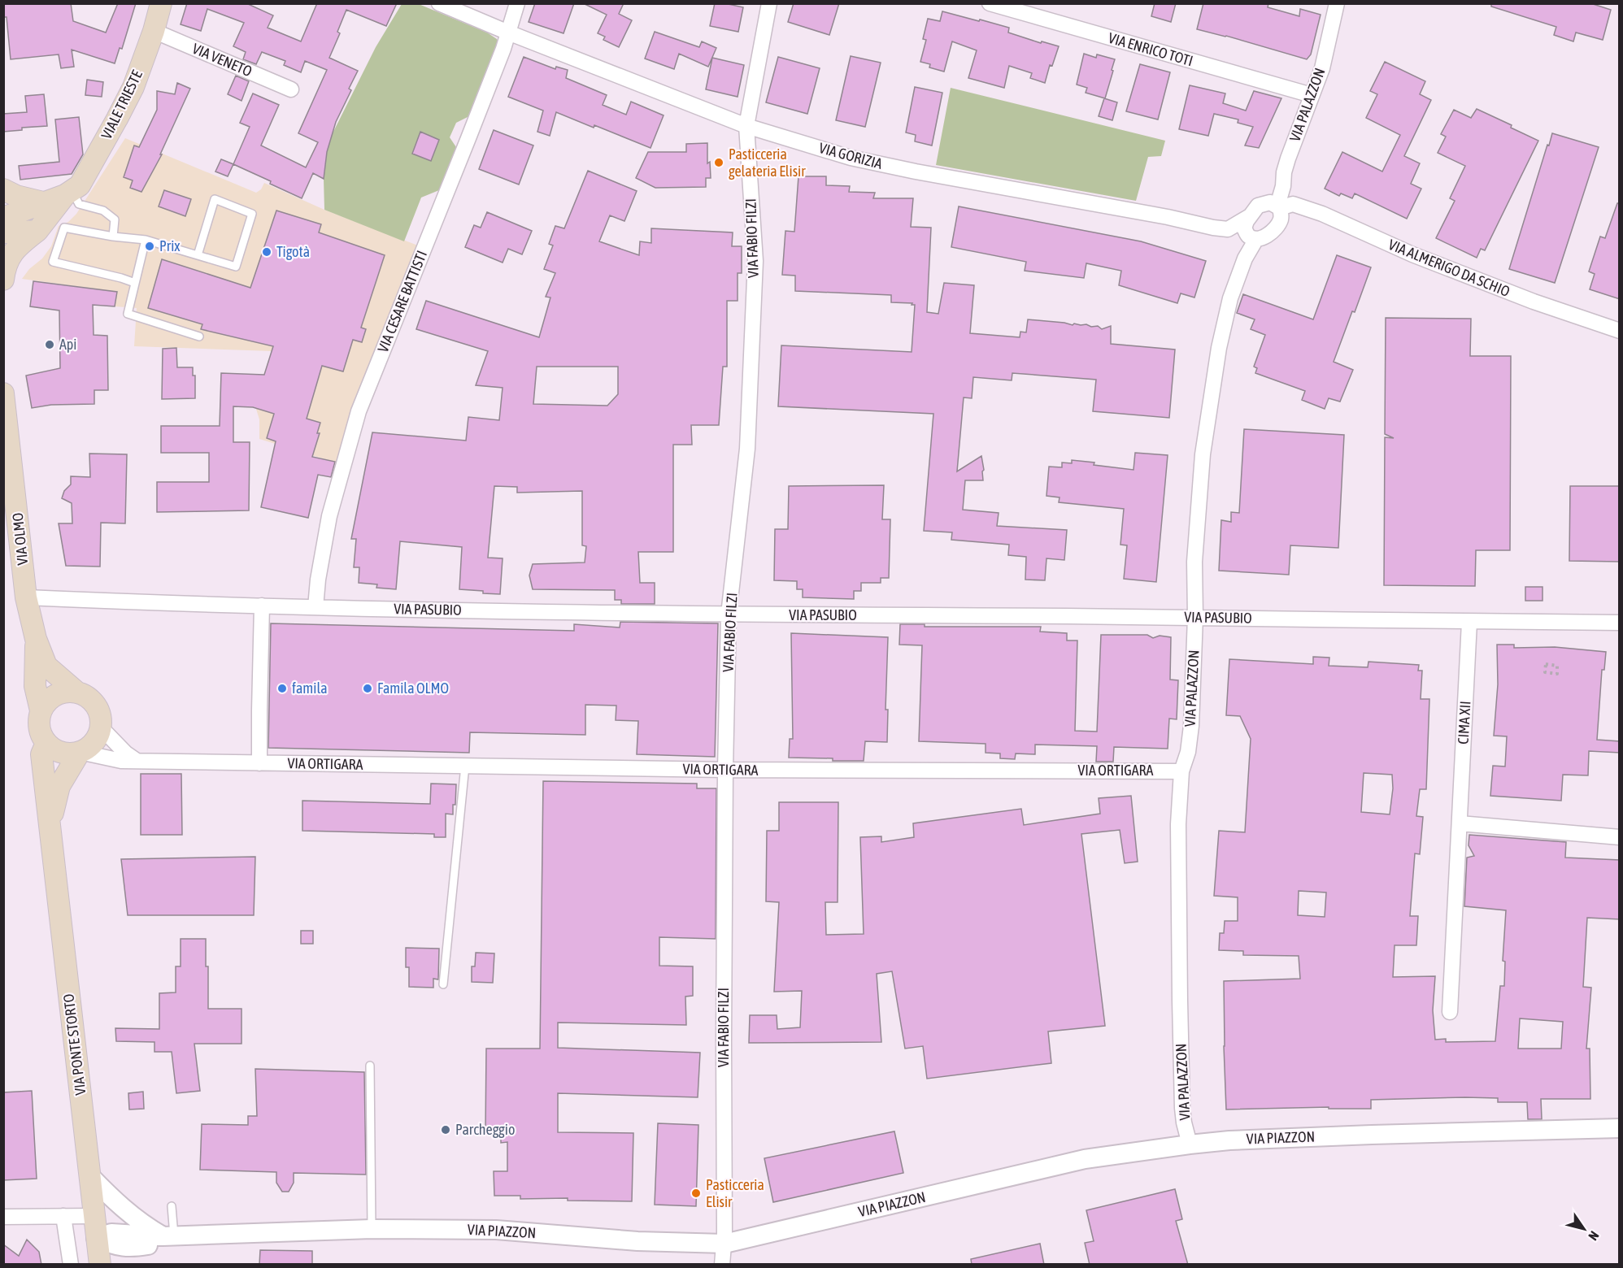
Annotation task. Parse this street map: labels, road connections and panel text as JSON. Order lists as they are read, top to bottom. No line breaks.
{"streets":{"main road":["VIALE TRIESTE","VIA OLMO","VIA PONTE STORTO"],"street":["VIA ENRICO TOTI","VIA VENETO","VIA PALAZZON","VIA GORIZIA","VIA FABIO FILZI","VIA ALMERIGO DA SCHIO","VIA CESARE BATTISTI","VIA PASUBIO","CIMA XII","VIA ORTIGARA","VIA PIAZZON"]},"crossings":[["VIA ENRICO TOTI","VIA PALAZZON"],["VIA VENETO","VIALE TRIESTE"],["VIA PALAZZON","VIA GORIZIA"],["VIA PALAZZON","VIA ALMERIGO DA SCHIO"],["VIA PALAZZON","VIA PASUBIO"],["VIA PALAZZON","VIA ORTIGARA"],["VIA PALAZZON","VIA PIAZZON"],["VIA GORIZIA","VIA FABIO FILZI"],["VIA GORIZIA","VIA ALMERIGO DA SCHIO"],["VIA GORIZIA","VIA CESARE BATTISTI"],["VIA FABIO FILZI","VIA PASUBIO"],["VIA FABIO FILZI","VIA ORTIGARA"],["VIA FABIO FILZI","VIA PIAZZON"],["VIA CESARE BATTISTI","VIA PASUBIO"],["VIA OLMO","VIA PASUBIO"],["VIA OLMO","VIA PONTE STORTO"],["VIA PASUBIO","CIMA XII"],["VIA PONTE STORTO","VIA PIAZZON"]],"places":["Pasticceria gelateria Elisir","Prix","Tigotà","Api","famila","Famila OLMO","Parcheggio","Pasticceria Elisir"],"north":"bottom right"}
